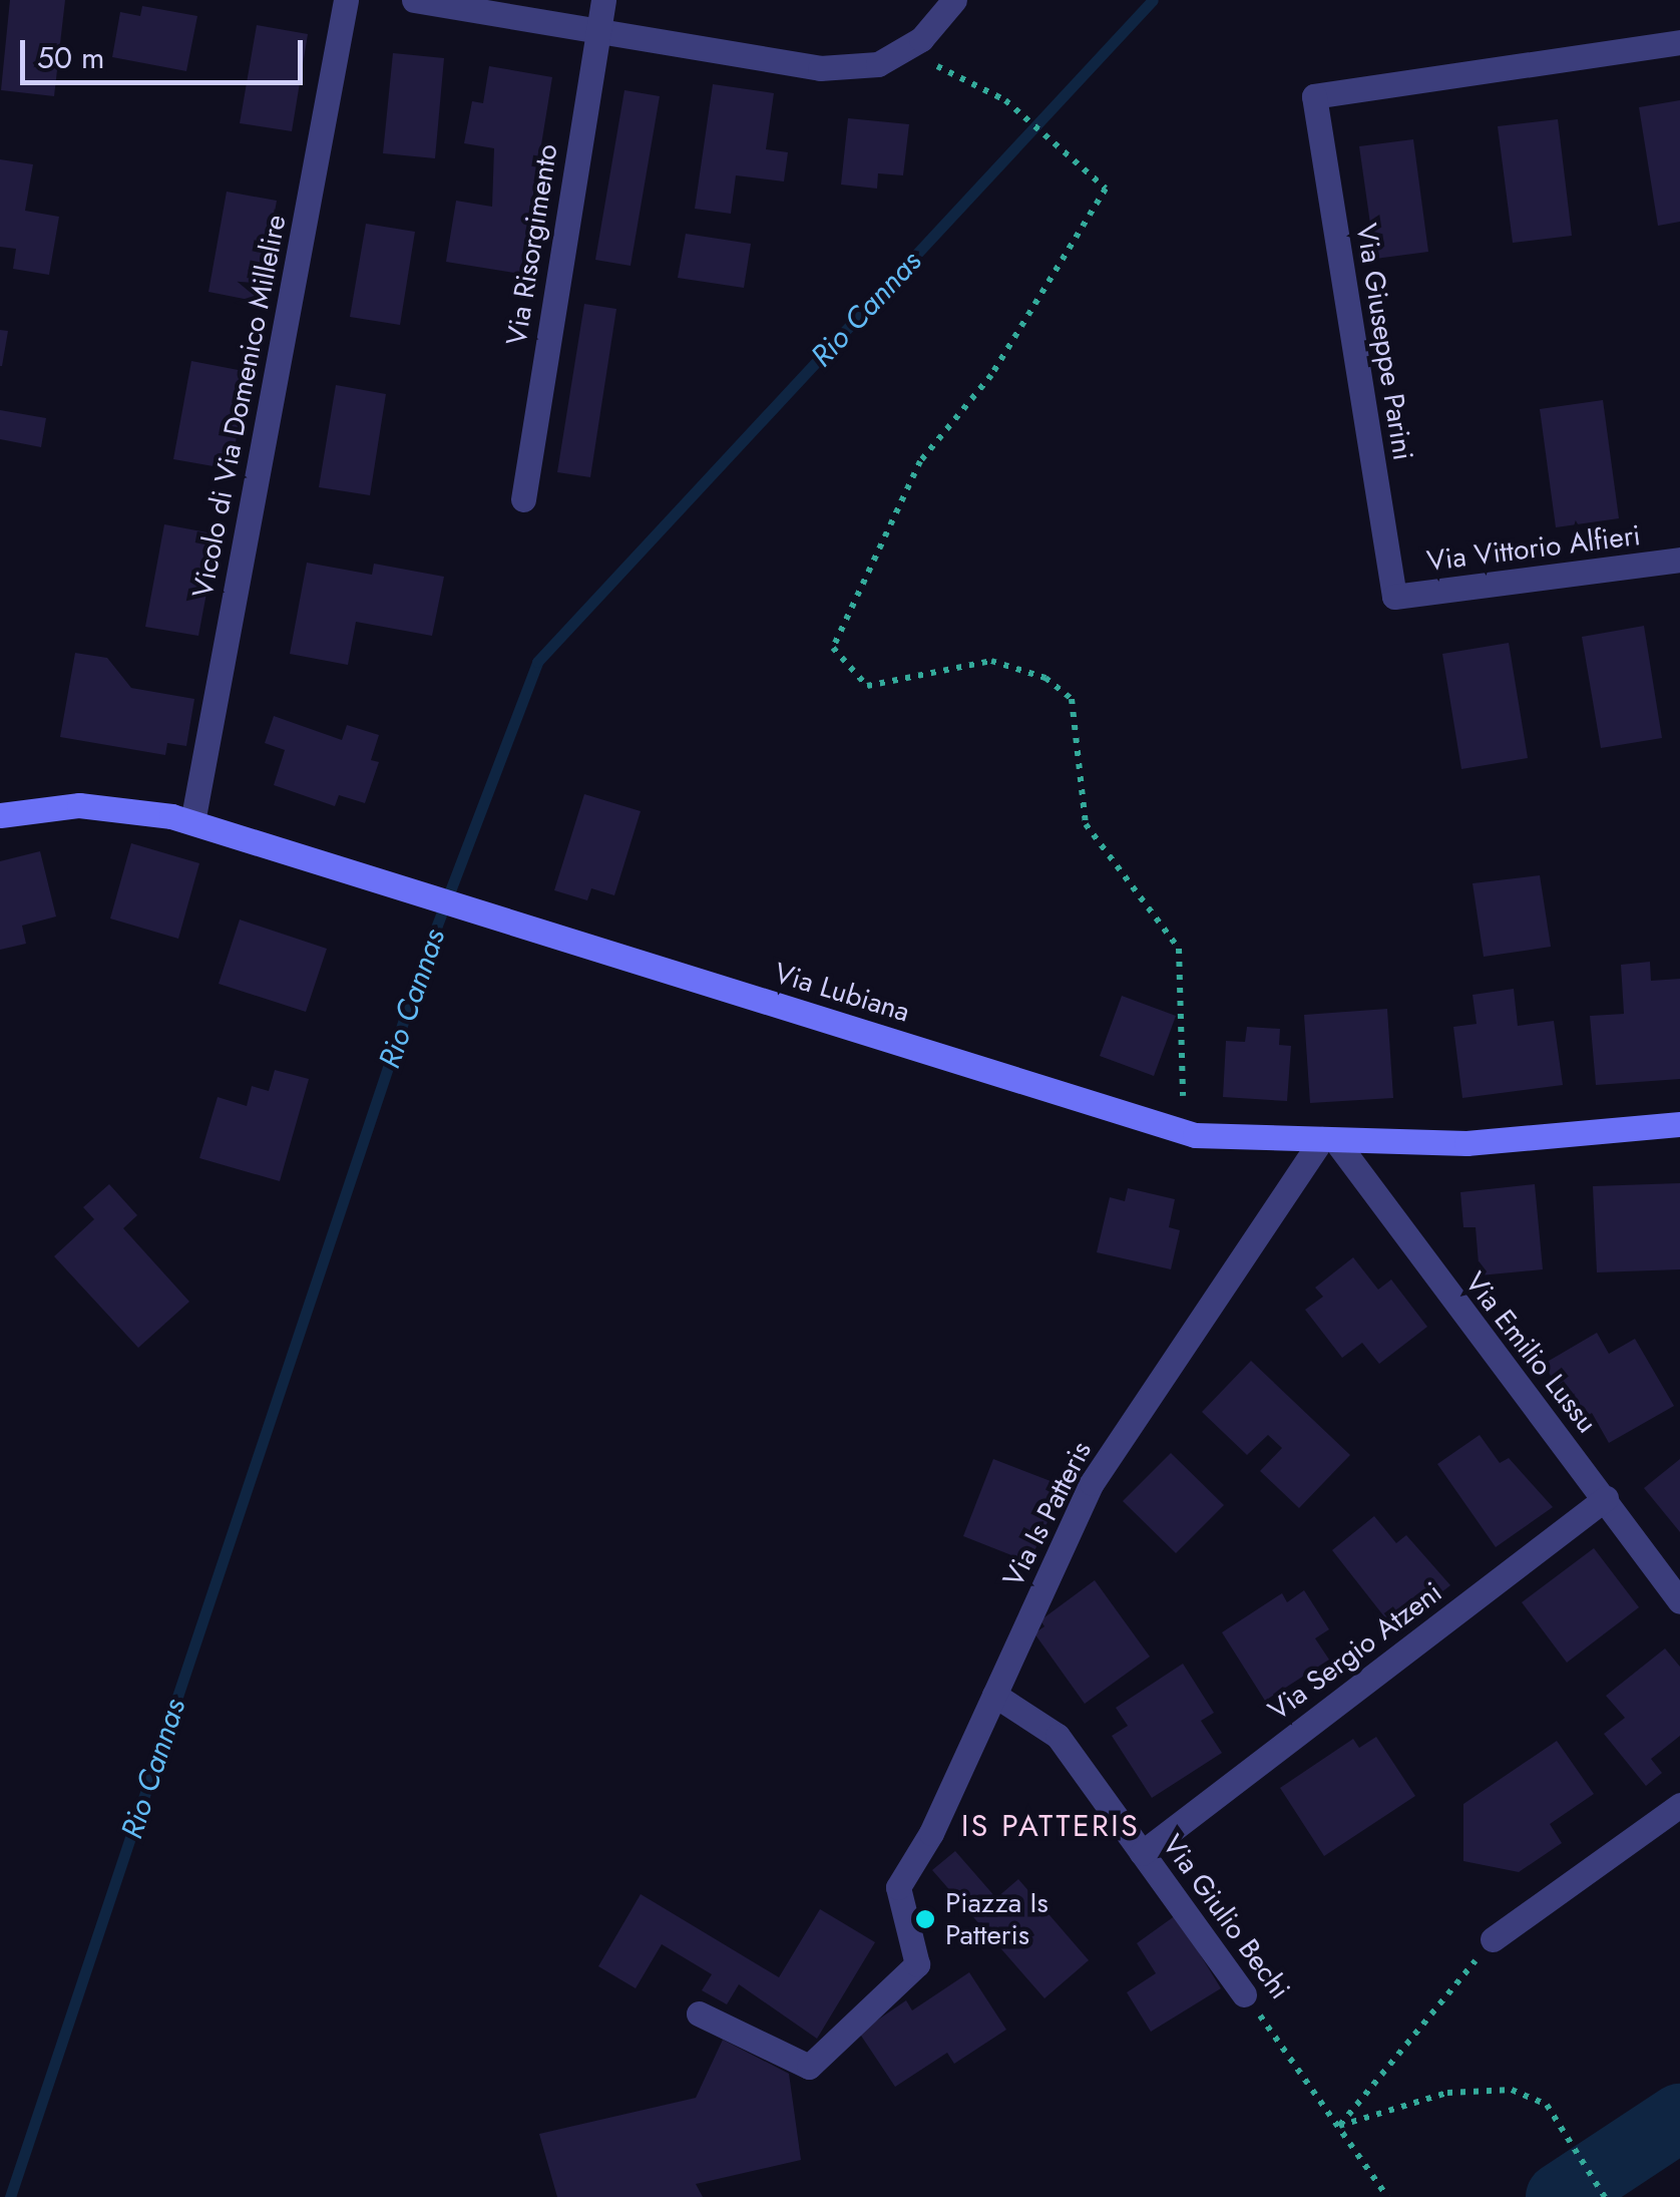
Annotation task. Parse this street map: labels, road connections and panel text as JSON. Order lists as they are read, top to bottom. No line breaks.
{"streets":{"street":["Via Risorgimento","Via Giuseppe Parini","Vicolo di Via Domenico Millelire","Via Vittorio Alfieri","Via Lubiana","Via Emilio Lussu","Via Is Patteris","Via Sergio Atzeni","Via Giulio Bechi"]},"crossings":[["Via Giuseppe Parini","Via Vittorio Alfieri"],["Vicolo di Via Domenico Millelire","Via Lubiana"],["Via Lubiana","Via Emilio Lussu"],["Via Lubiana","Via Is Patteris"],["Via Emilio Lussu","Via Is Patteris"],["Via Emilio Lussu","Via Sergio Atzeni"],["Via Is Patteris","Via Giulio Bechi"],["Via Sergio Atzeni","Via Giulio Bechi"]],"districts":["IS PATTERIS"],"water":["Rio Cannas"],"places":["Piazza Is Patteris"],"scale_bar":"50 m"}
